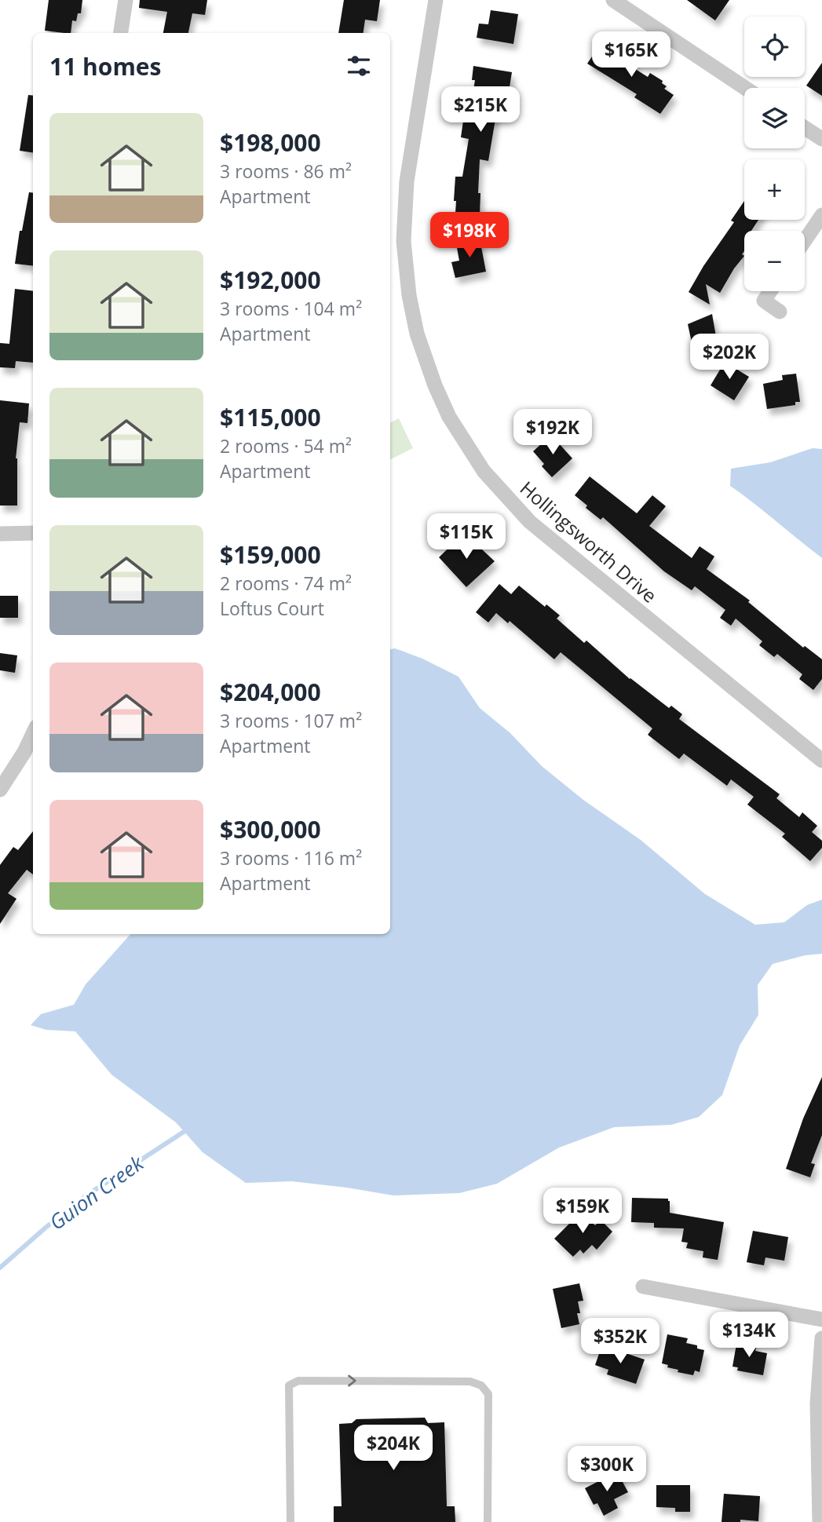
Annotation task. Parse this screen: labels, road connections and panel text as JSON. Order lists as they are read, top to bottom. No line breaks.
{"streets":{"street":["Hollingsworth Drive"]},"water":["Guion Creek"],"page":{"map_buttons":["+","−"],"price":["$165K","$215K","$198K","$202K","$192K","$115K","$159K","$134K","$352K","$204K","$300K"],"heading":"11 homes","list":[{"name":"$198,000","note":"3 rooms · 86 m² · Apartment"},{"name":"$192,000","note":"3 rooms · 104 m² · Apartment"},{"name":"$115,000","note":"2 rooms · 54 m² · Apartment"},{"name":"$159,000","note":"2 rooms · 74 m² · Loftus Court"},{"name":"$204,000","note":"3 rooms · 107 m² · Apartment"},{"name":"$300,000","note":"3 rooms · 116 m² · Apartment"}]}}
